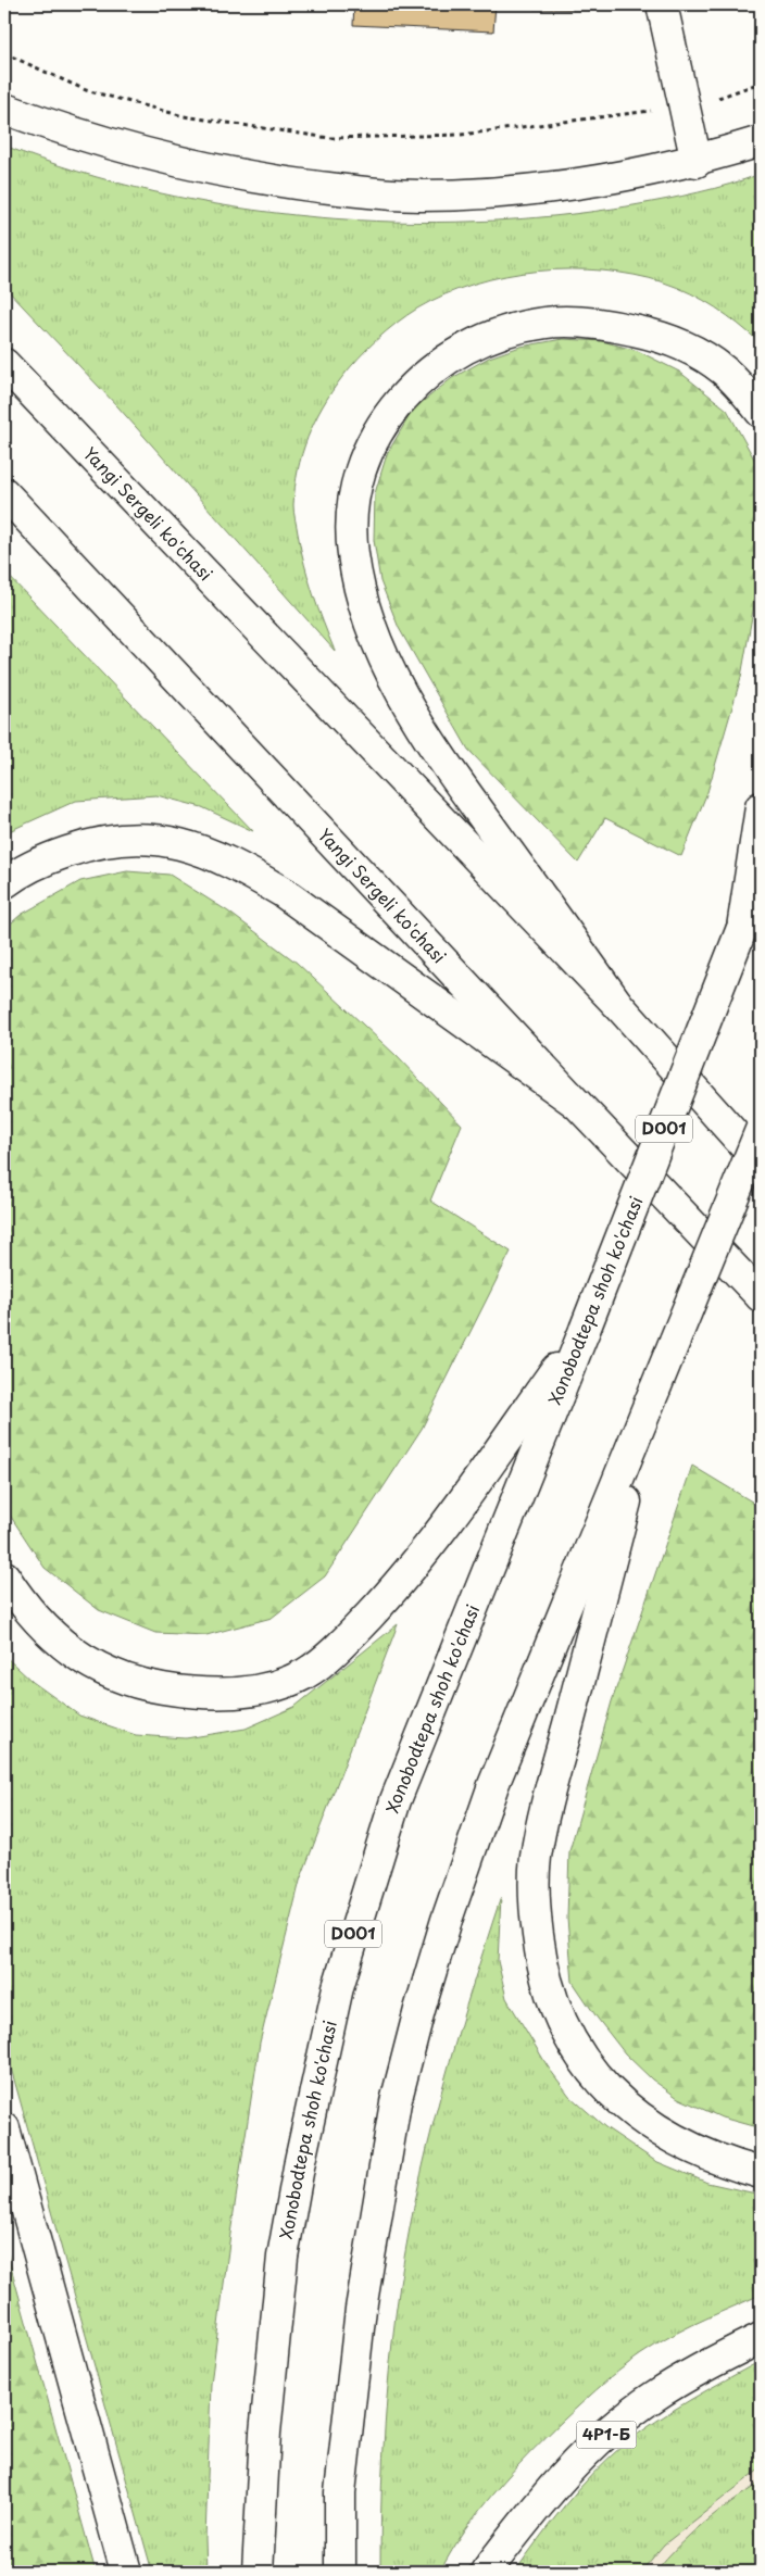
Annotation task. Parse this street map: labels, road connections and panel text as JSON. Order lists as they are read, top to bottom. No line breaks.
{"streets":{"main road":["Yangi Sergeli ko'chasi","D001","Xonobodtepa shoh ko'chasi","4Р1-Б"]}}
